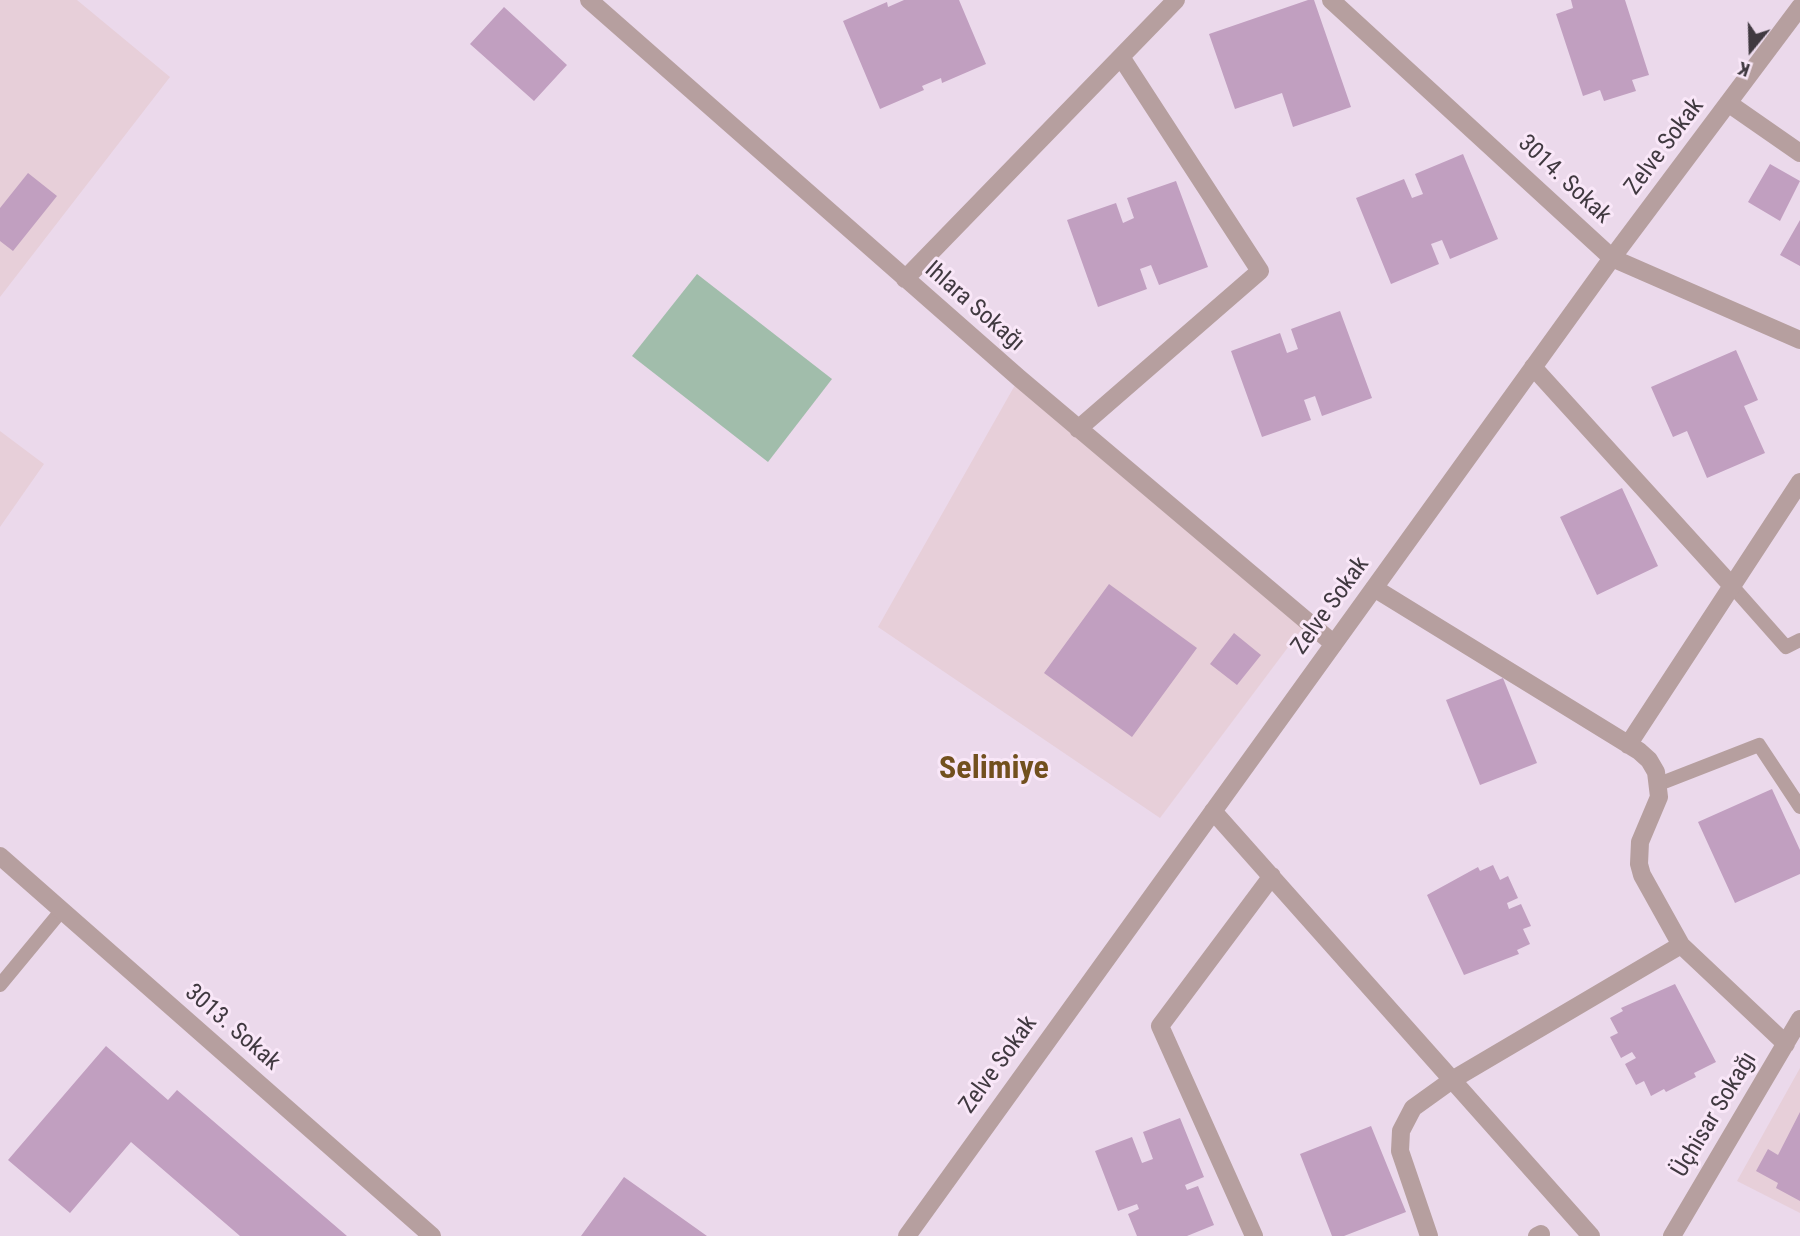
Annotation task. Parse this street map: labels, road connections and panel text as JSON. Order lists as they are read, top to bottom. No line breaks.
{"streets":{"street":["Zelve Sokak","3014. Sokak","Ihlara Sokağı","3013. Sokak","Üçhisar Sokağı"]},"crossings":[["Zelve Sokak","3014. Sokak"],["Zelve Sokak","Ihlara Sokağı"]],"districts":["Selimiye"],"north":"bottom"}
